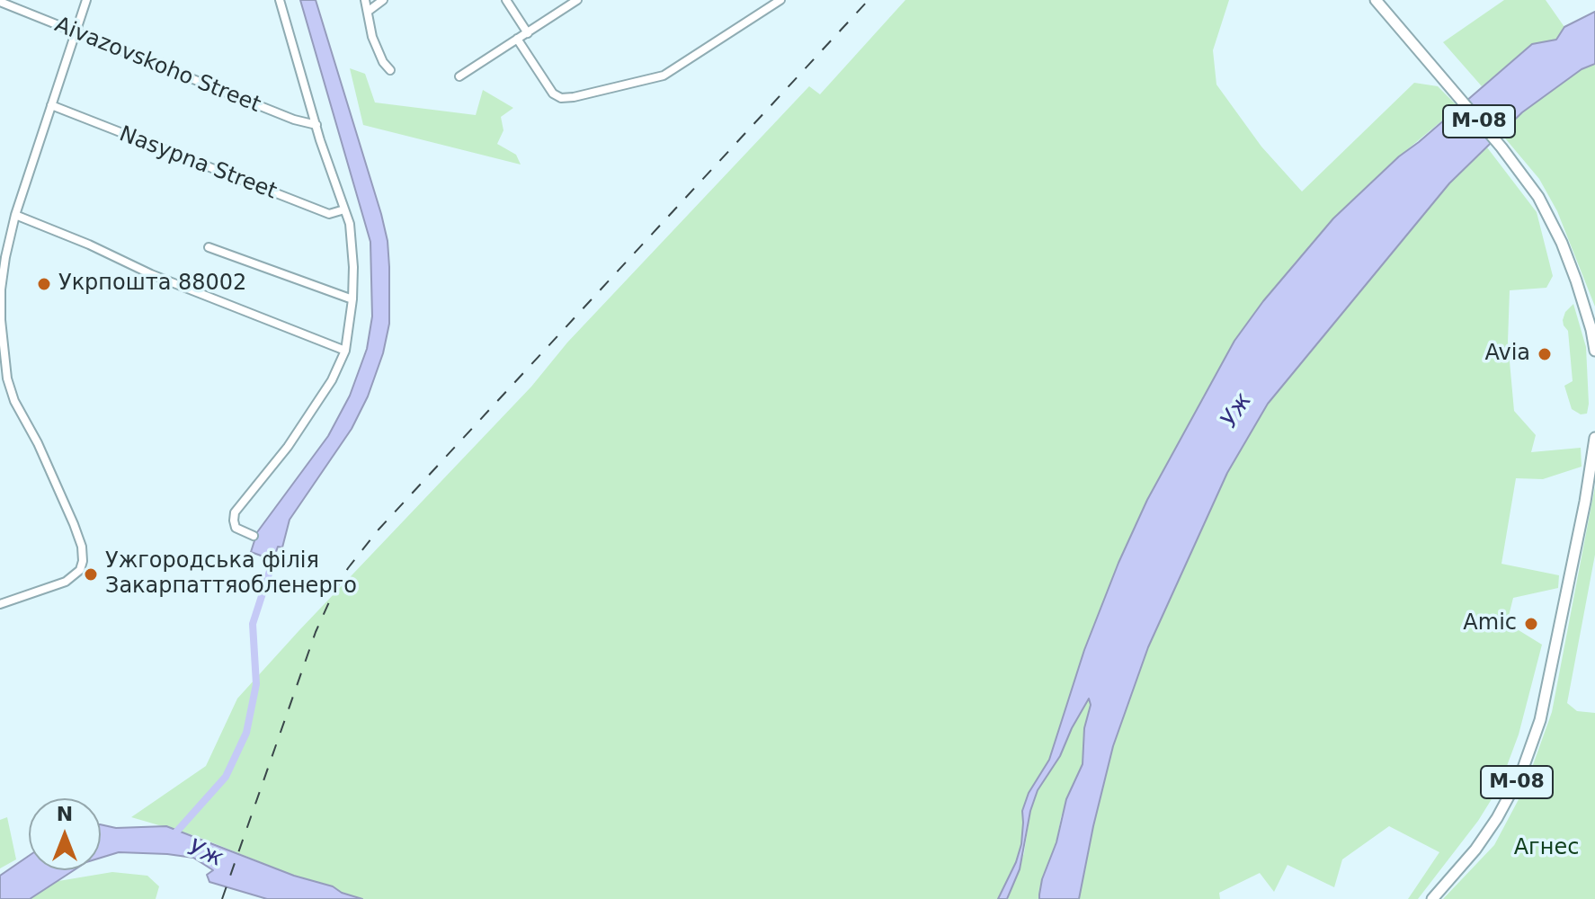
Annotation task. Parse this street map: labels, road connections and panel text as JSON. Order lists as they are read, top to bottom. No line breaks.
{"streets":{"highway":["М-08"],"street":["Aivazovskoho Street","Nasypna Street"]},"water":["Уж"],"parks":["Агнес"],"places":["Укрпошта 88002","Avia","Ужгородська філія Закарпаттяобленерго","Amic"],"north":"top"}
